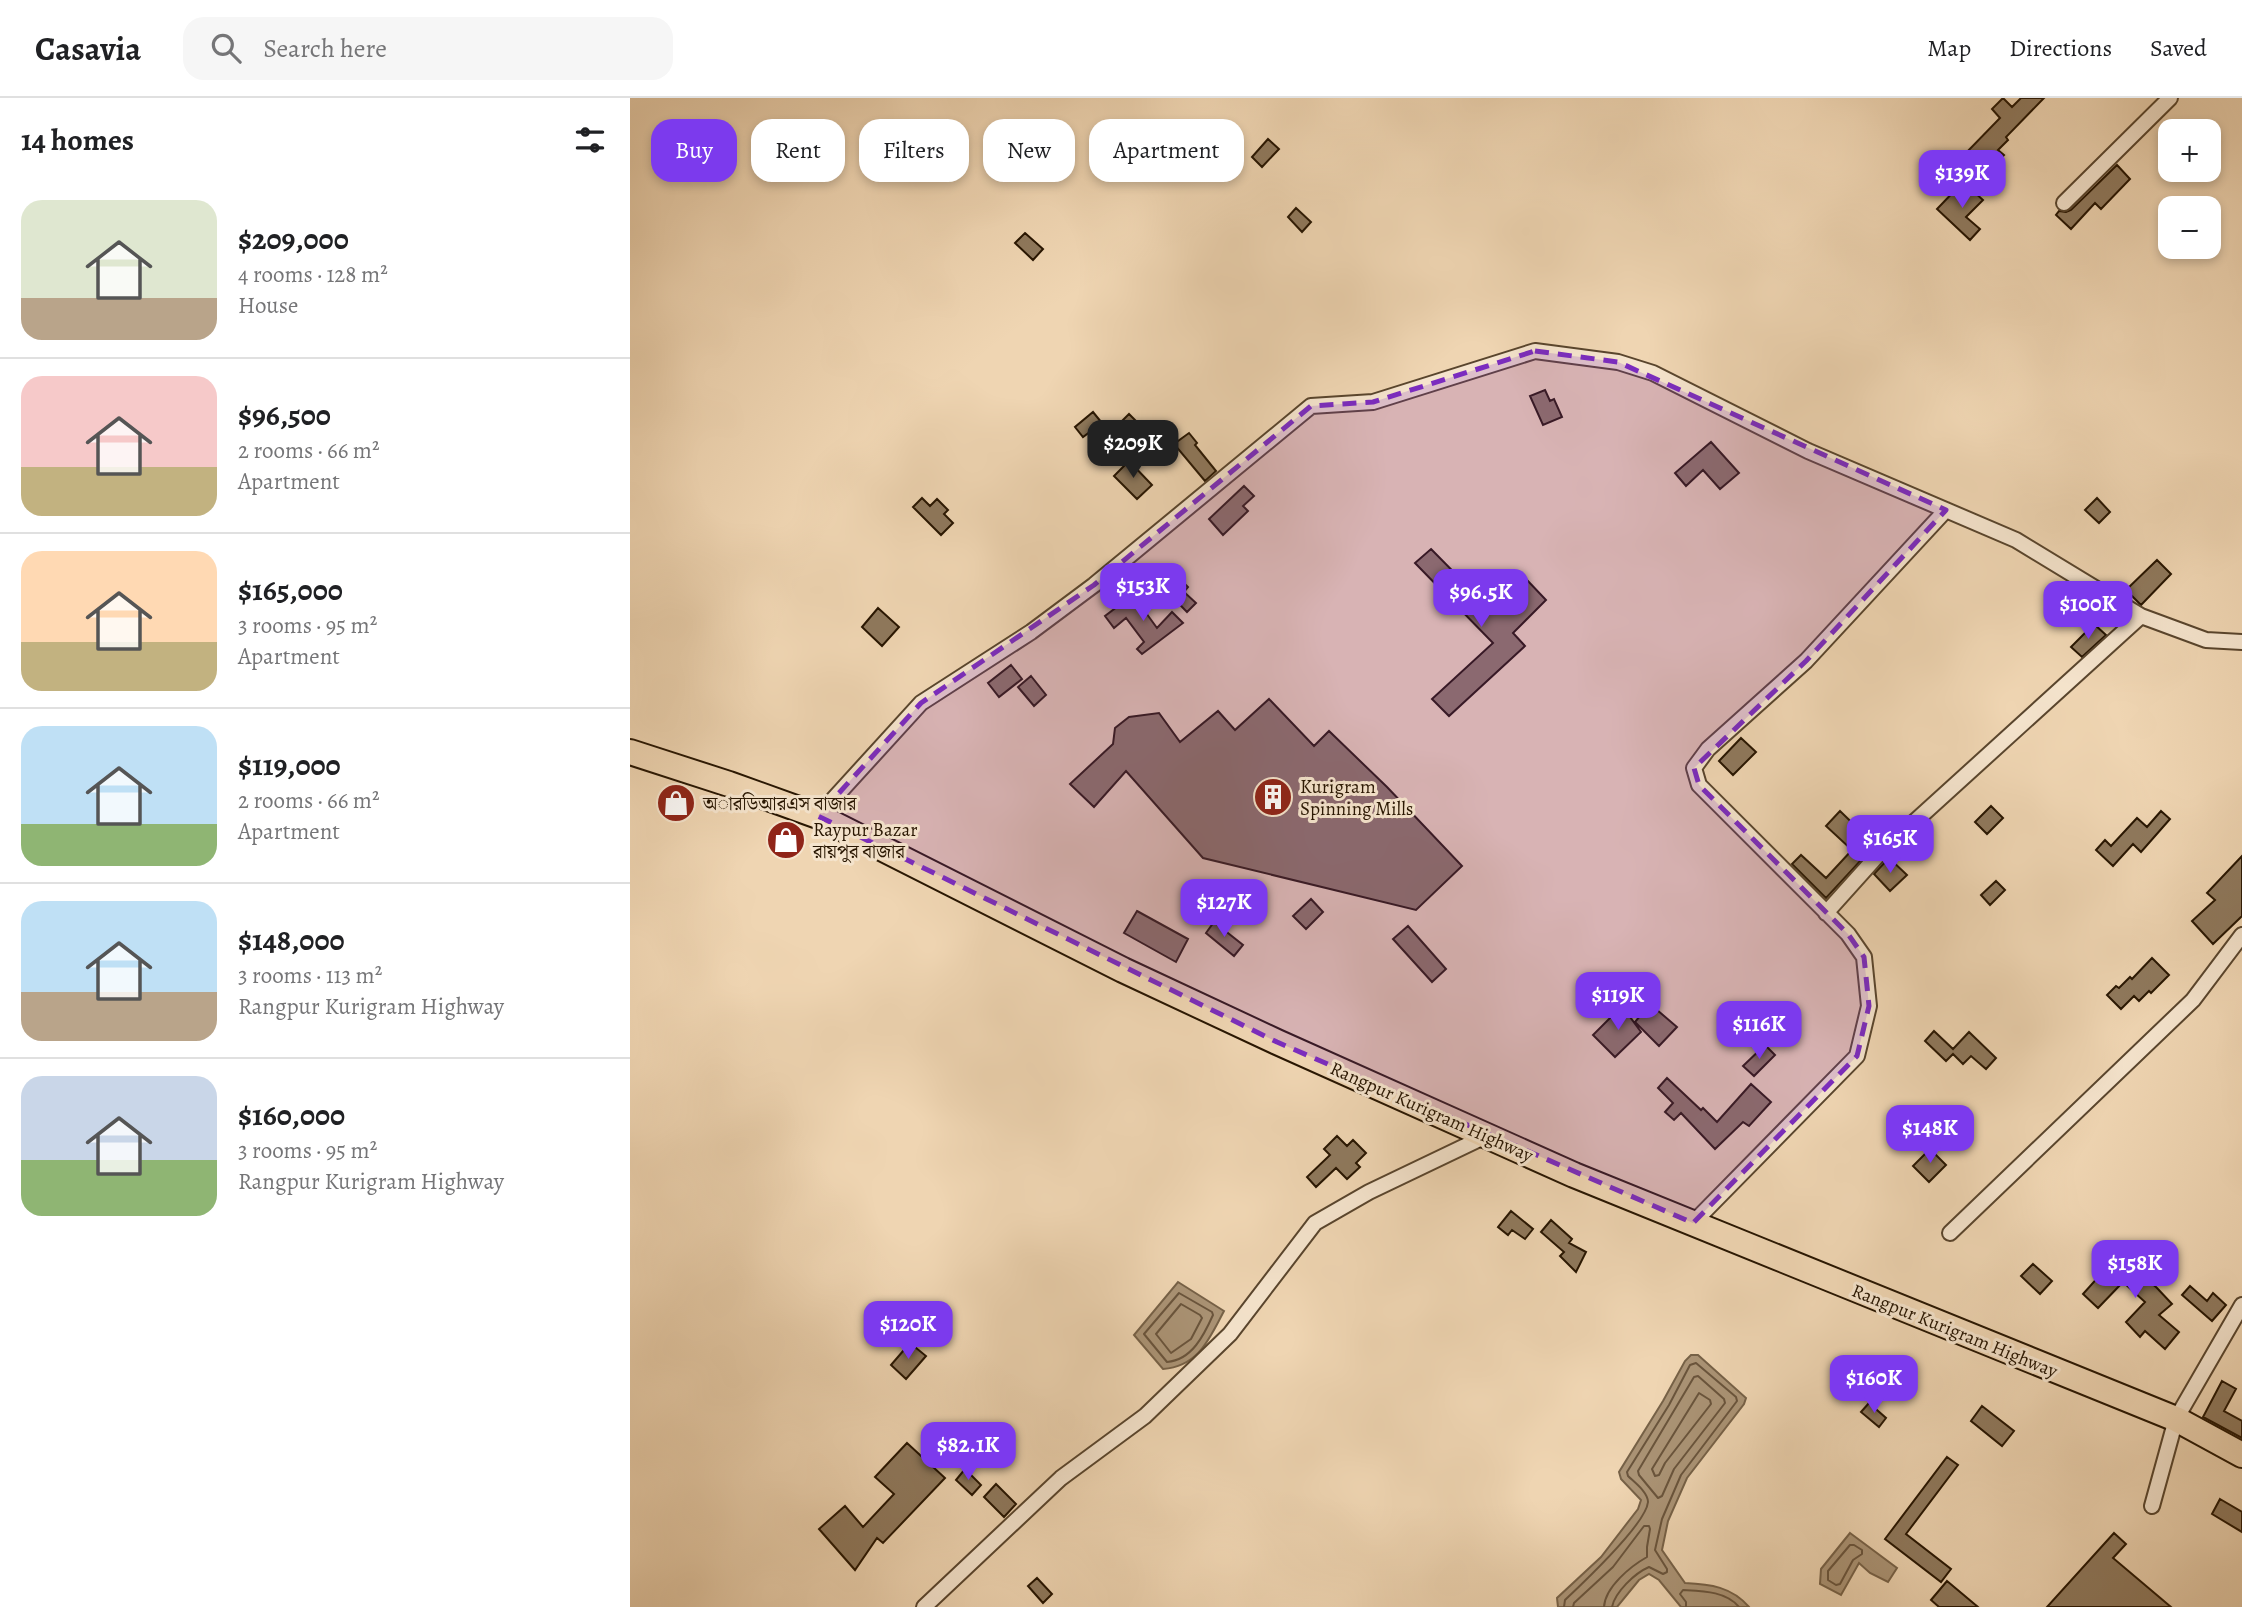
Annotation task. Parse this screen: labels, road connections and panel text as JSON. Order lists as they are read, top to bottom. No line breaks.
{"streets":{"highway":["Rangpur Kurigram Highway"]},"places":{"building":["Kurigram Spinning Mills"],"shop":["অারডিআরএস বাজার","Raypur Bazar রায়পুর বাজার"]},"page":{"header":"Casavia","search":"Search here","nav":["Map","Directions","Saved"],"heading":"14 homes","map_buttons":["+","−"],"chip":["Buy","Rent","Filters","New","Apartment"],"price":["$139K","$209K","$153K","$96.5K","$100K","$165K","$127K","$119K","$116K","$148K","$158K","$120K","$160K","$82.1K"],"list":[{"name":"$209,000","note":"4 rooms · 128 m² · House"},{"name":"$96,500","note":"2 rooms · 66 m² · Apartment"},{"name":"$165,000","note":"3 rooms · 95 m² · Apartment"},{"name":"$119,000","note":"2 rooms · 66 m² · Apartment"},{"name":"$148,000","note":"3 rooms · 113 m² · Rangpur Kurigram Highway"},{"name":"$160,000","note":"3 rooms · 95 m² · Rangpur Kurigram Highway"}]}}
